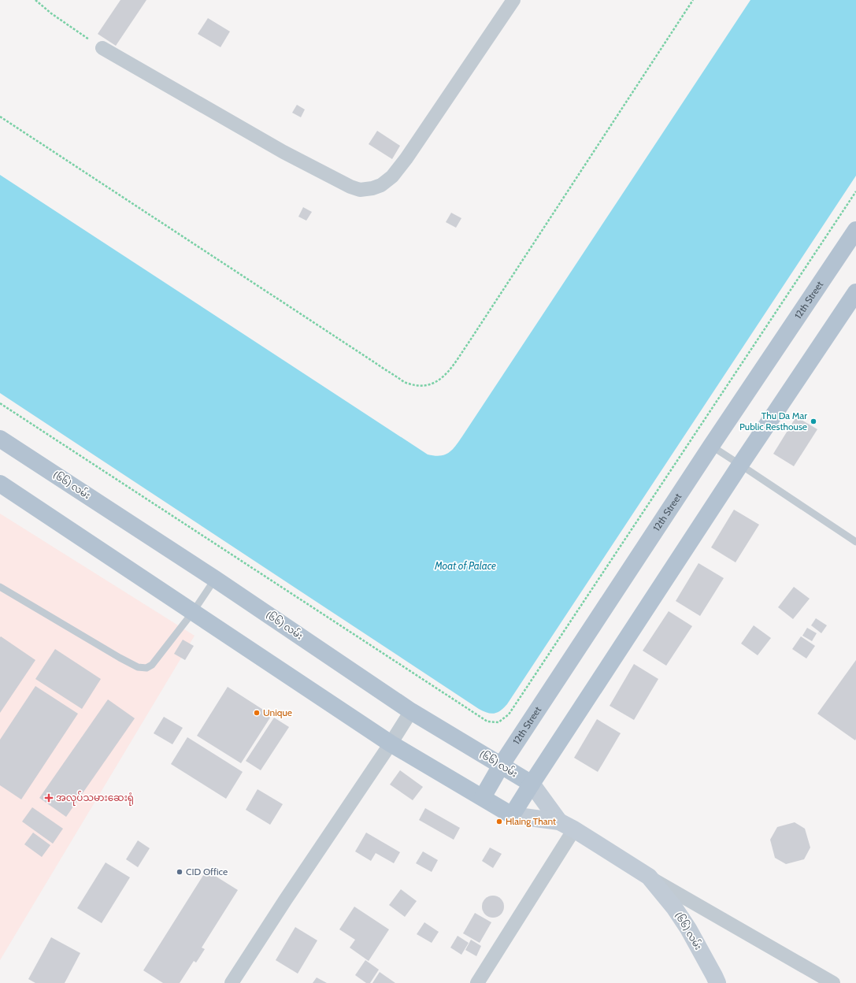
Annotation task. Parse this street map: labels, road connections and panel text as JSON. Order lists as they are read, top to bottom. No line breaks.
{"streets":{"main road":["12th Street","(၆၆) လမ်း"]},"crossings":[["12th Street","(၆၆) လမ်း"]],"water":["Moat of Palace"],"places":{"other":["Thu Da Mar Public Resthouse","Unique","Hlaing Thant","CID Office"],"health":["အလုပ်သမားဆေးရုံ"]}}
